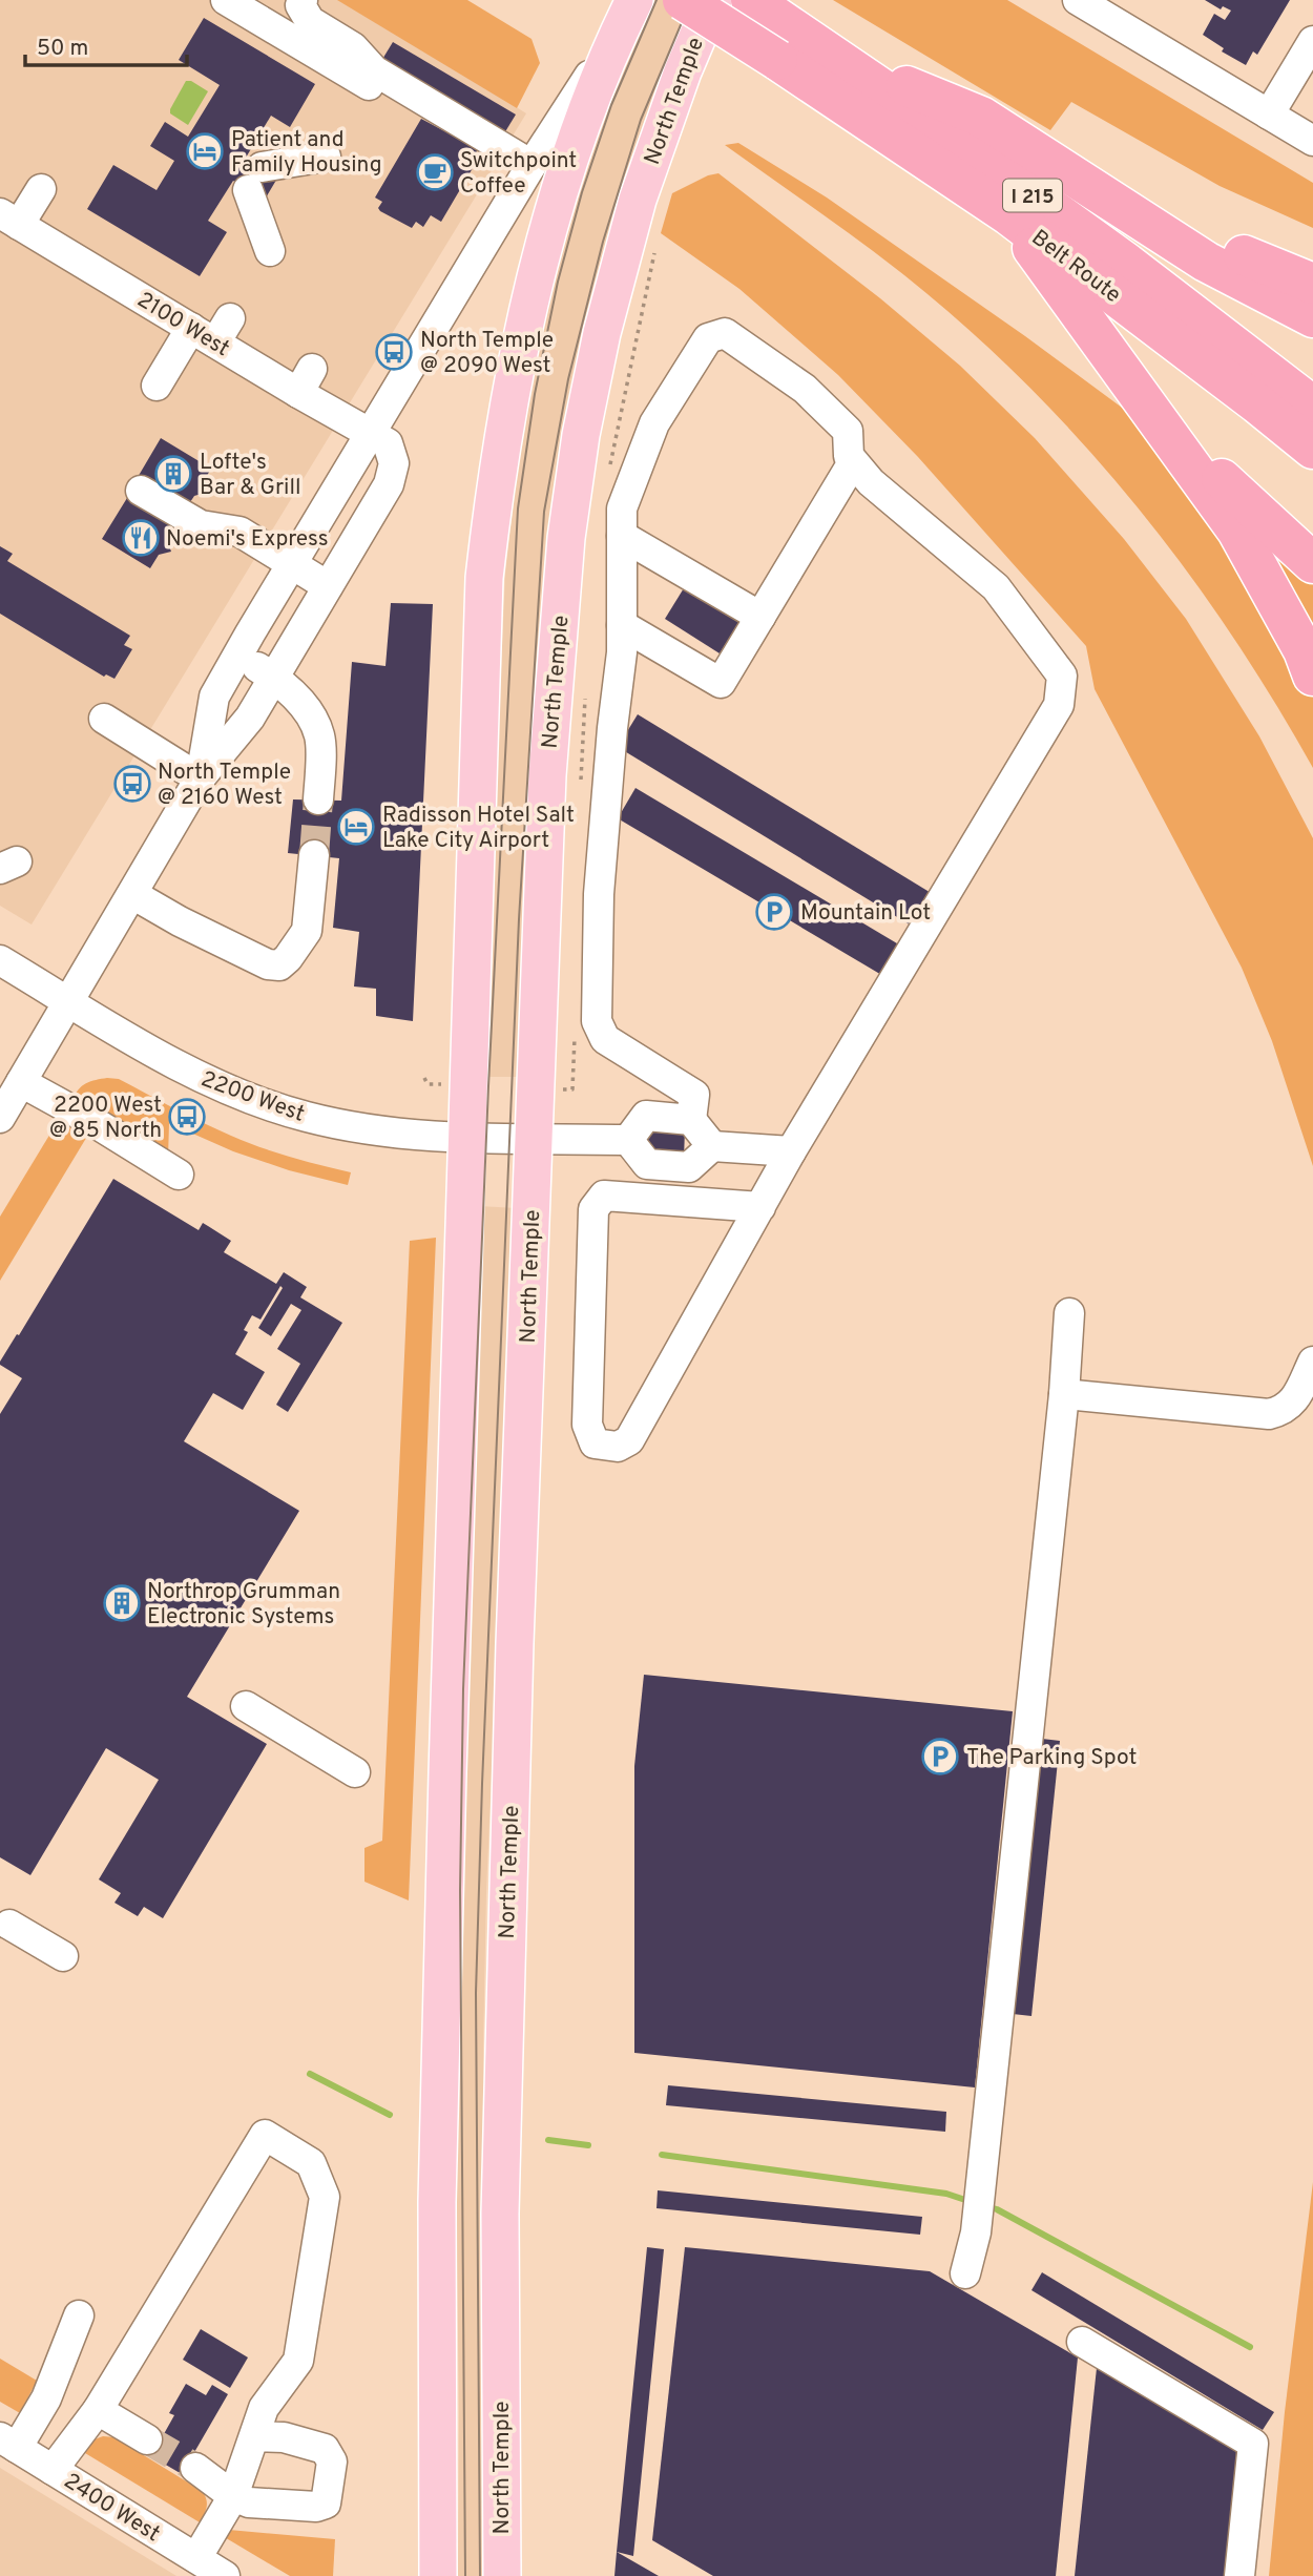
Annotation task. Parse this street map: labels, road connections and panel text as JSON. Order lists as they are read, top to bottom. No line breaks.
{"streets":{"highway":["I 215","Belt Route"],"main road":["North Temple"],"street":["2100 West","2200 West","2400 West"]},"crossings":[["North Temple","2200 West"]],"places":{"hotel":["Patient and Family Housing","Radisson Hotel Salt Lake City Airport"],"cafe":["Switchpoint Coffee"],"bus stop":["North Temple @ 2090 West","North Temple @ 2160 West","2200 West @ 85 North"],"building":["Lofte's Bar & Grill","Northrop Grumman Electronic Systems"],"restaurant":["Noemi's Express"],"parking":["Mountain Lot","The Parking Spot"]},"scale_bar":"50 m"}
